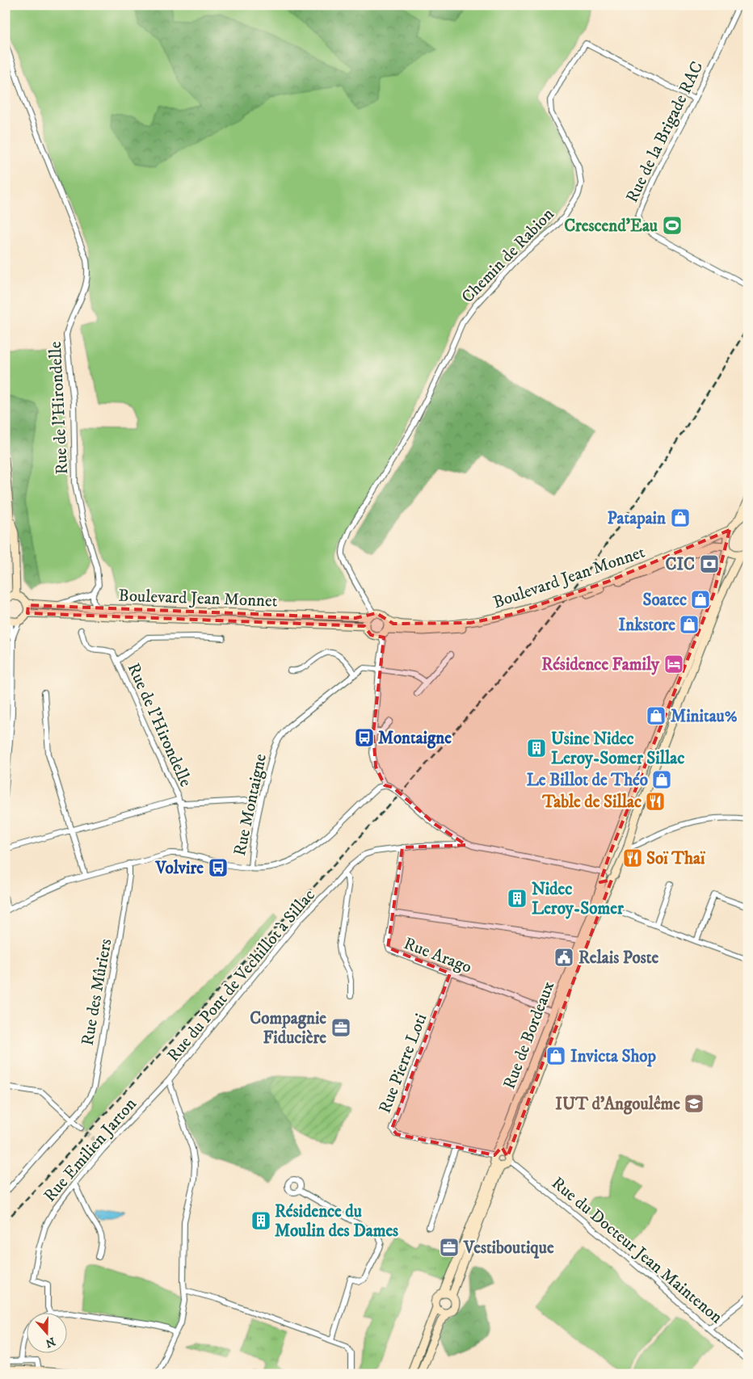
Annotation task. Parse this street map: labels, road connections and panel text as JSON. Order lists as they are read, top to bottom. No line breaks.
{"streets":{"main road":["Boulevard Jean Monnet","Rue de Bordeaux"],"street":["Rue de la Brigade RAC","Chemin de Rabion","Rue de l'Hirondelle","Rue Montaigne","Rue Arago","Rue du Pont de Vechillot à Sillac","Rue des Mûriers","Rue Pierre Loti","Rue Emilien Jarton","Rue du Docteur Jean Maintenon"]},"crossings":[["Rue de la Brigade RAC","Chemin de Rabion"],["Chemin de Rabion","Boulevard Jean Monnet"],["Boulevard Jean Monnet","Rue de Bordeaux"],["Rue Arago","Rue du Pont de Vechillot à Sillac"],["Rue Arago","Rue de Bordeaux"],["Rue Arago","Rue Pierre Loti"],["Rue du Pont de Vechillot à Sillac","Rue Emilien Jarton"],["Rue de Bordeaux","Rue Pierre Loti"],["Rue de Bordeaux","Rue du Docteur Jean Maintenon"]],"places":{"sports":["Crescend'Eau"],"shop":["Patapain","Soatec","Inkstore","Minitau%","Le Billot de Théo","Invicta Shop"],"bank":["CIC"],"hotel":["Résidence Family"],"bus stop":["Montaigne","Volvire"],"building":["Usine Nidec Leroy-Somer Sillac","Nidec Leroy-Somer","Résidence du Moulin des Dames"],"restaurant":["Table de Sillac","Soï Thaï"],"public building":["Relais Poste"],"office":["Compagnie Fiducière","Vestiboutique"],"school or university":["IUT d'Angoulême"]},"north":"bottom"}
